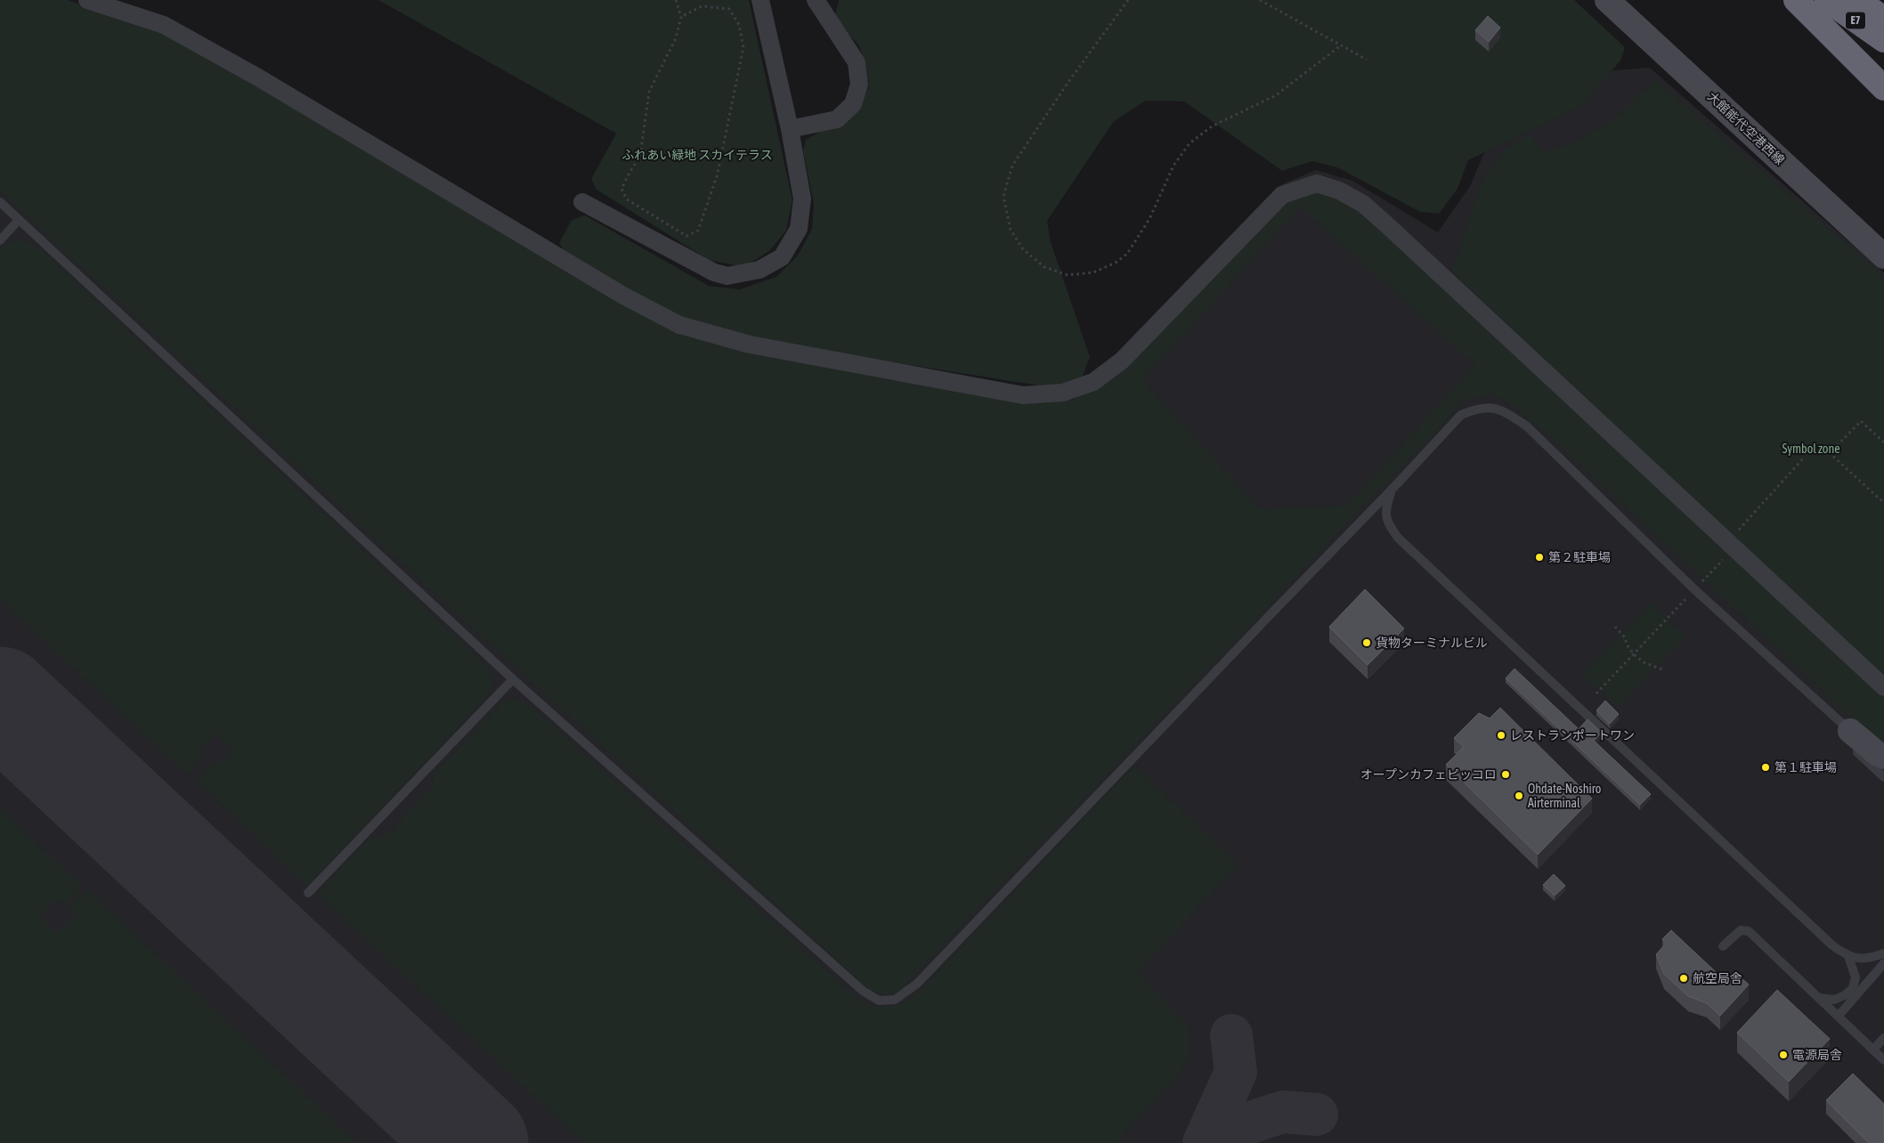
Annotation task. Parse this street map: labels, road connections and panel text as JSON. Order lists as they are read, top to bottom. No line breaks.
{"streets":{"highway":["E7"],"main road":["大館能代空港西線"]},"parks":["ふれあい緑地 スカイテラス","Symbol zone"],"places":["第２駐車場","貨物ターミナルビル","レストランポートワン","第１駐車場","オープンカフェピッコロ","Ohdate-Noshiro Airterminal","航空局舎","電源局舎"]}
